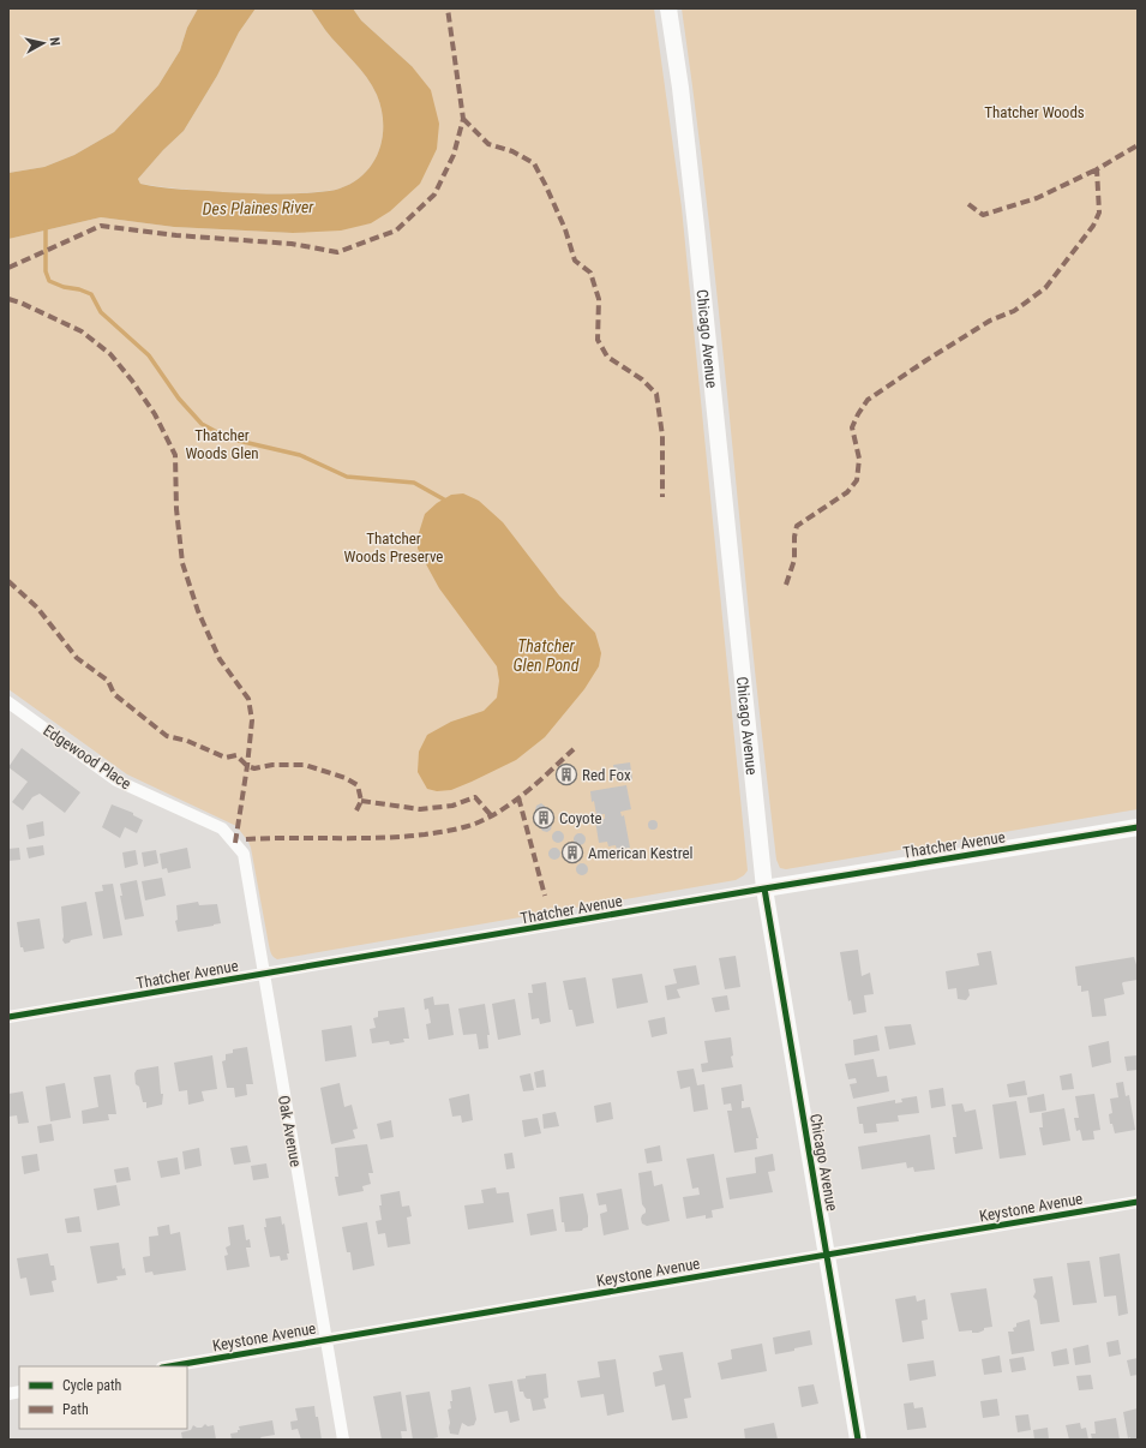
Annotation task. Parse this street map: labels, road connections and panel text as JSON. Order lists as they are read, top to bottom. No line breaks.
{"streets":{"main road":["Chicago Avenue","Thatcher Avenue"],"street":["Edgewood Place","Oak Avenue","Keystone Avenue"]},"crossings":[["Chicago Avenue","Thatcher Avenue"],["Chicago Avenue","Keystone Avenue"],["Edgewood Place","Oak Avenue"],["Thatcher Avenue","Oak Avenue"],["Oak Avenue","Keystone Avenue"]],"water":["Des Plaines River","Thatcher Glen Pond"],"parks":["Thatcher Woods","Thatcher Woods Glen","Thatcher Woods Preserve"],"places":{"building":["Red Fox","Coyote","American Kestrel"]},"legend":["Cycle path","Path"],"north":"right"}
